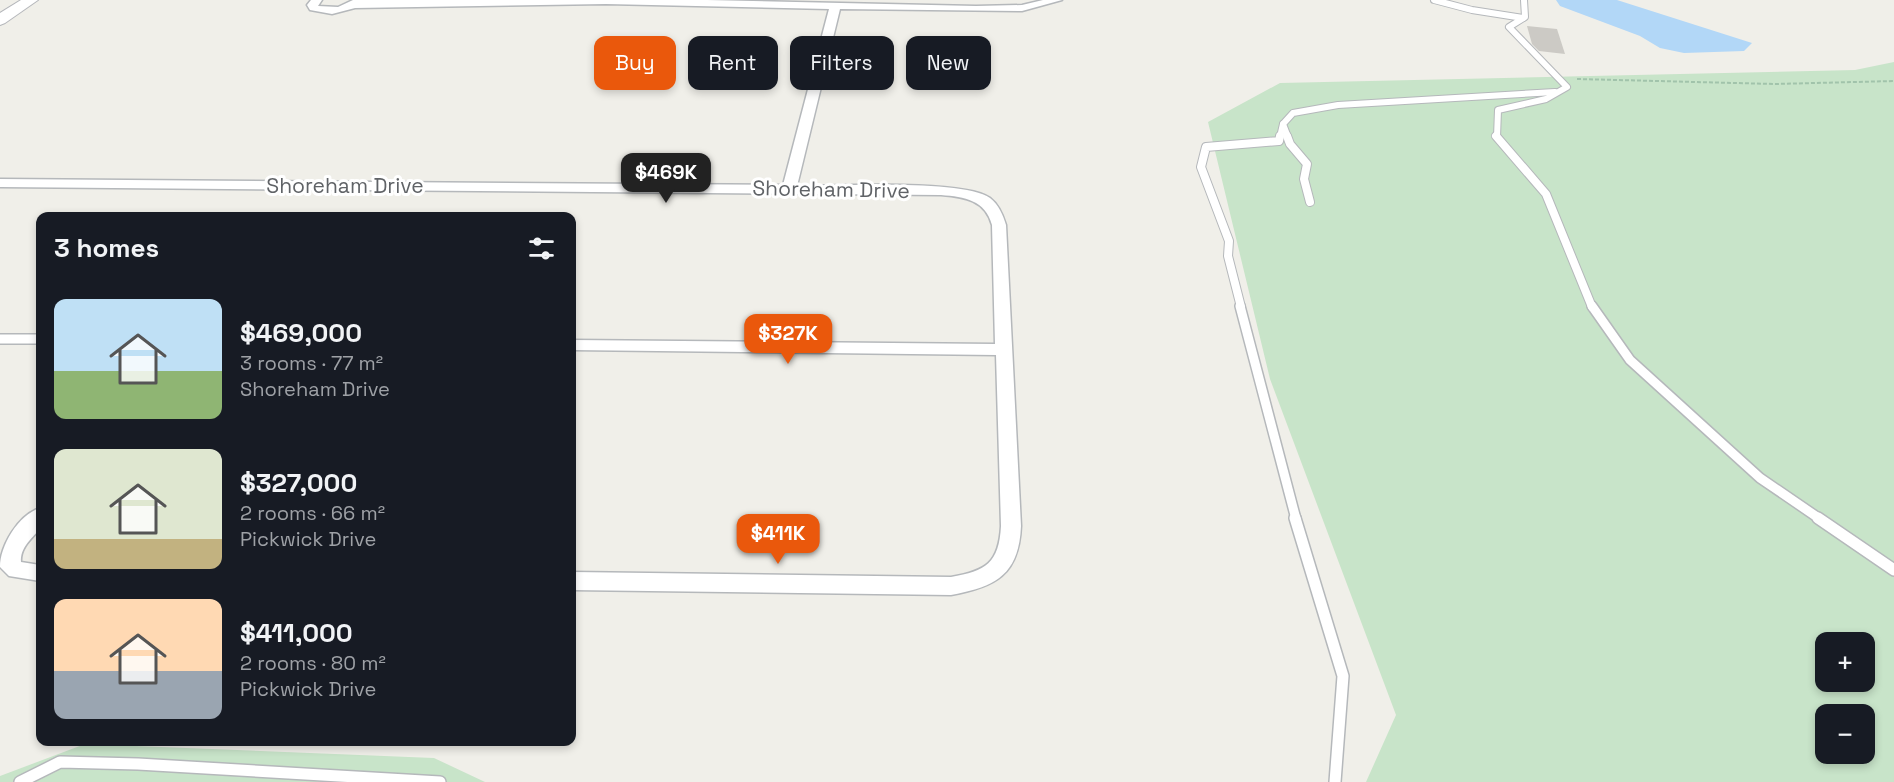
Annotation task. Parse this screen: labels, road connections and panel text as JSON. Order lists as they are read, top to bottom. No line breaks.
{"streets":{"street":["Shoreham Drive"]},"page":{"chip":["Buy","Rent","Filters","New"],"price":["$469K","$327K","$411K"],"heading":"3 homes","list":[{"name":"$469,000","note":"3 rooms · 77 m² · Shoreham Drive"},{"name":"$327,000","note":"2 rooms · 66 m² · Pickwick Drive"},{"name":"$411,000","note":"2 rooms · 80 m² · Pickwick Drive"}],"map_buttons":["+","−"]}}
